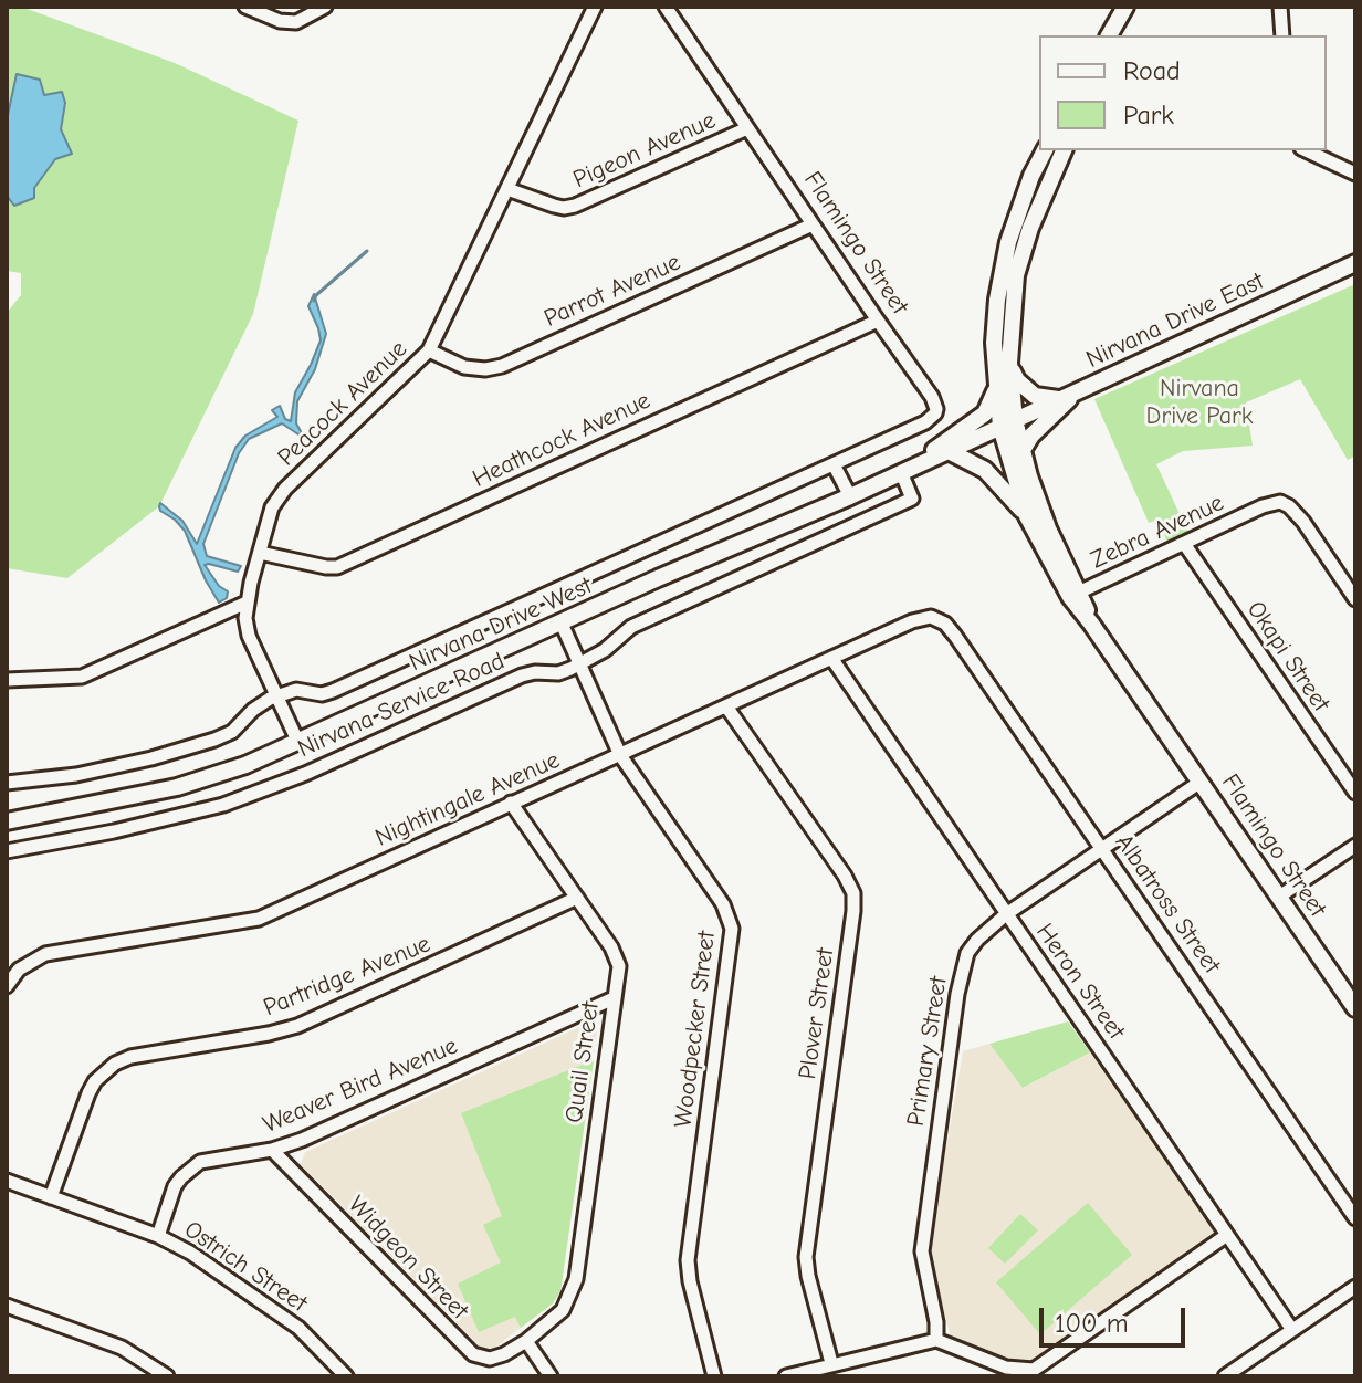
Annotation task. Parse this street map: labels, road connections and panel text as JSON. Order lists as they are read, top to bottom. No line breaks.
{"streets":{"main road":["Flamingo Street","Nirvana Drive East","Nirvana Drive West"],"street":["Pigeon Avenue","Parrot Avenue","Peacock Avenue","Heathcock Avenue","Zebra Avenue","Okapi Street","Nirvana Service Road","Nightingale Avenue","Albatross Street","Partridge Avenue","Heron Street","Plover Street","Woodpecker Street","Primary Street","Quail Street","Weaver Bird Avenue","Widgeon Street","Ostrich Street"]},"crossings":[["Pigeon Avenue","Flamingo Street"],["Pigeon Avenue","Peacock Avenue"],["Flamingo Street","Parrot Avenue"],["Flamingo Street","Nirvana Drive East"],["Flamingo Street","Heathcock Avenue"],["Flamingo Street","Zebra Avenue"],["Flamingo Street","Nirvana Drive West"],["Flamingo Street","Nirvana Service Road"],["Flamingo Street","Primary Street"],["Parrot Avenue","Peacock Avenue"],["Nirvana Drive East","Nirvana Drive West"],["Peacock Avenue","Heathcock Avenue"],["Peacock Avenue","Nirvana Drive West"],["Peacock Avenue","Nirvana Service Road"],["Zebra Avenue","Okapi Street"],["Nirvana Drive West","Nirvana Service Road"],["Nirvana Drive West","Woodpecker Street"],["Nirvana Service Road","Woodpecker Street"],["Nightingale Avenue","Albatross Street"],["Nightingale Avenue","Heron Street"],["Nightingale Avenue","Plover Street"],["Nightingale Avenue","Woodpecker Street"],["Nightingale Avenue","Quail Street"],["Albatross Street","Primary Street"],["Partridge Avenue","Quail Street"],["Partridge Avenue","Ostrich Street"],["Heron Street","Primary Street"],["Quail Street","Weaver Bird Avenue"],["Quail Street","Widgeon Street"],["Weaver Bird Avenue","Widgeon Street"],["Weaver Bird Avenue","Ostrich Street"]],"parks":["Nirvana Drive Park"],"legend":["Road","Park"],"scale_bar":"100 m"}
